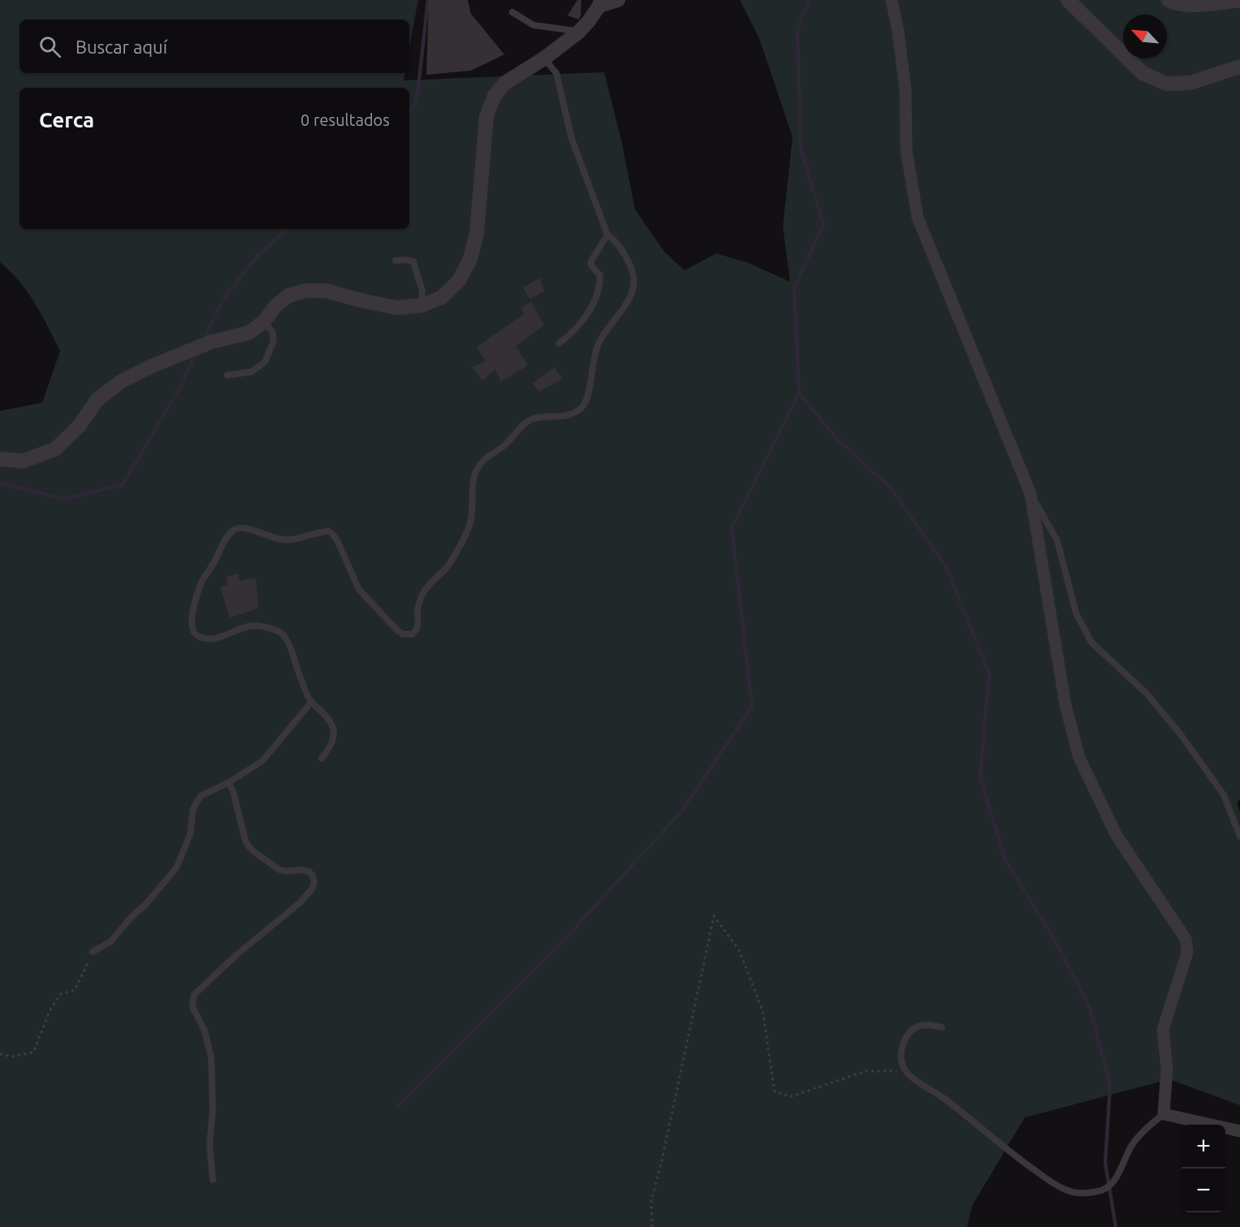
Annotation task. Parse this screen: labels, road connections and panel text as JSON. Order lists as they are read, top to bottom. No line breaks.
{"north":"top left","page":{"search":"Buscar aquí","heading":["Cerca","0 resultados"],"map_buttons":["+","−"]}}
